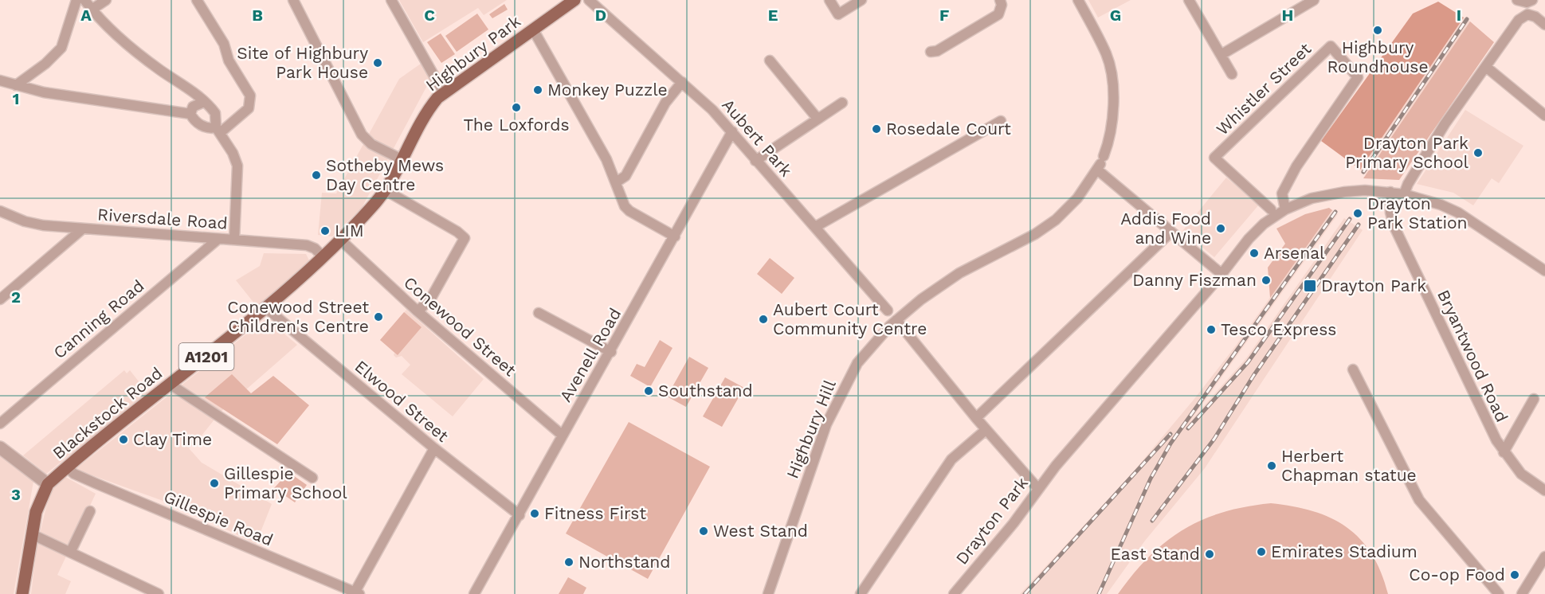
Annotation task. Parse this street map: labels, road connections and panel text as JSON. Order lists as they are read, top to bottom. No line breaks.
{"streets":{"main road":["Highbury Park","A1201","Blackstock Road"],"street":["Whistler Street","Aubert Park","Riversdale Road","Canning Road","Conewood Street","Avenell Road","Bryantwood Road","Elwood Street","Highbury Hill","Gillespie Road","Drayton Park"]},"crossings":[["Highbury Park","Conewood Street"],["Highbury Park","Blackstock Road"],["Whistler Street","Drayton Park"],["Aubert Park","Avenell Road"],["Riversdale Road","Canning Road"],["Riversdale Road","Blackstock Road"],["Conewood Street","Avenell Road"],["Conewood Street","Blackstock Road"],["Avenell Road","Elwood Street"],["Bryantwood Road","Drayton Park"],["Elwood Street","Blackstock Road"],["Blackstock Road","Gillespie Road"]],"places":{"other":["Highbury Roundhouse","Site of Highbury Park House","Monkey Puzzle","The Loxfords","Rosedale Court","Drayton Park Primary School","Sotheby Mews Day Centre","Drayton Park Station","Addis Food and Wine","LIM","Arsenal","Danny Fiszman","Conewood Street Children's Centre","Aubert Court Community Centre","Tesco Express","Southstand","Clay Time","Herbert Chapman statue","Gillespie Primary School","Fitness First","West Stand","Emirates Stadium","East Stand","Northstand","Co-op Food"],"transit":["Drayton Park"]},"grid":{"columns":["A","B","C","D","E","F","G","H","I"],"rows":["1","2","3"]}}
